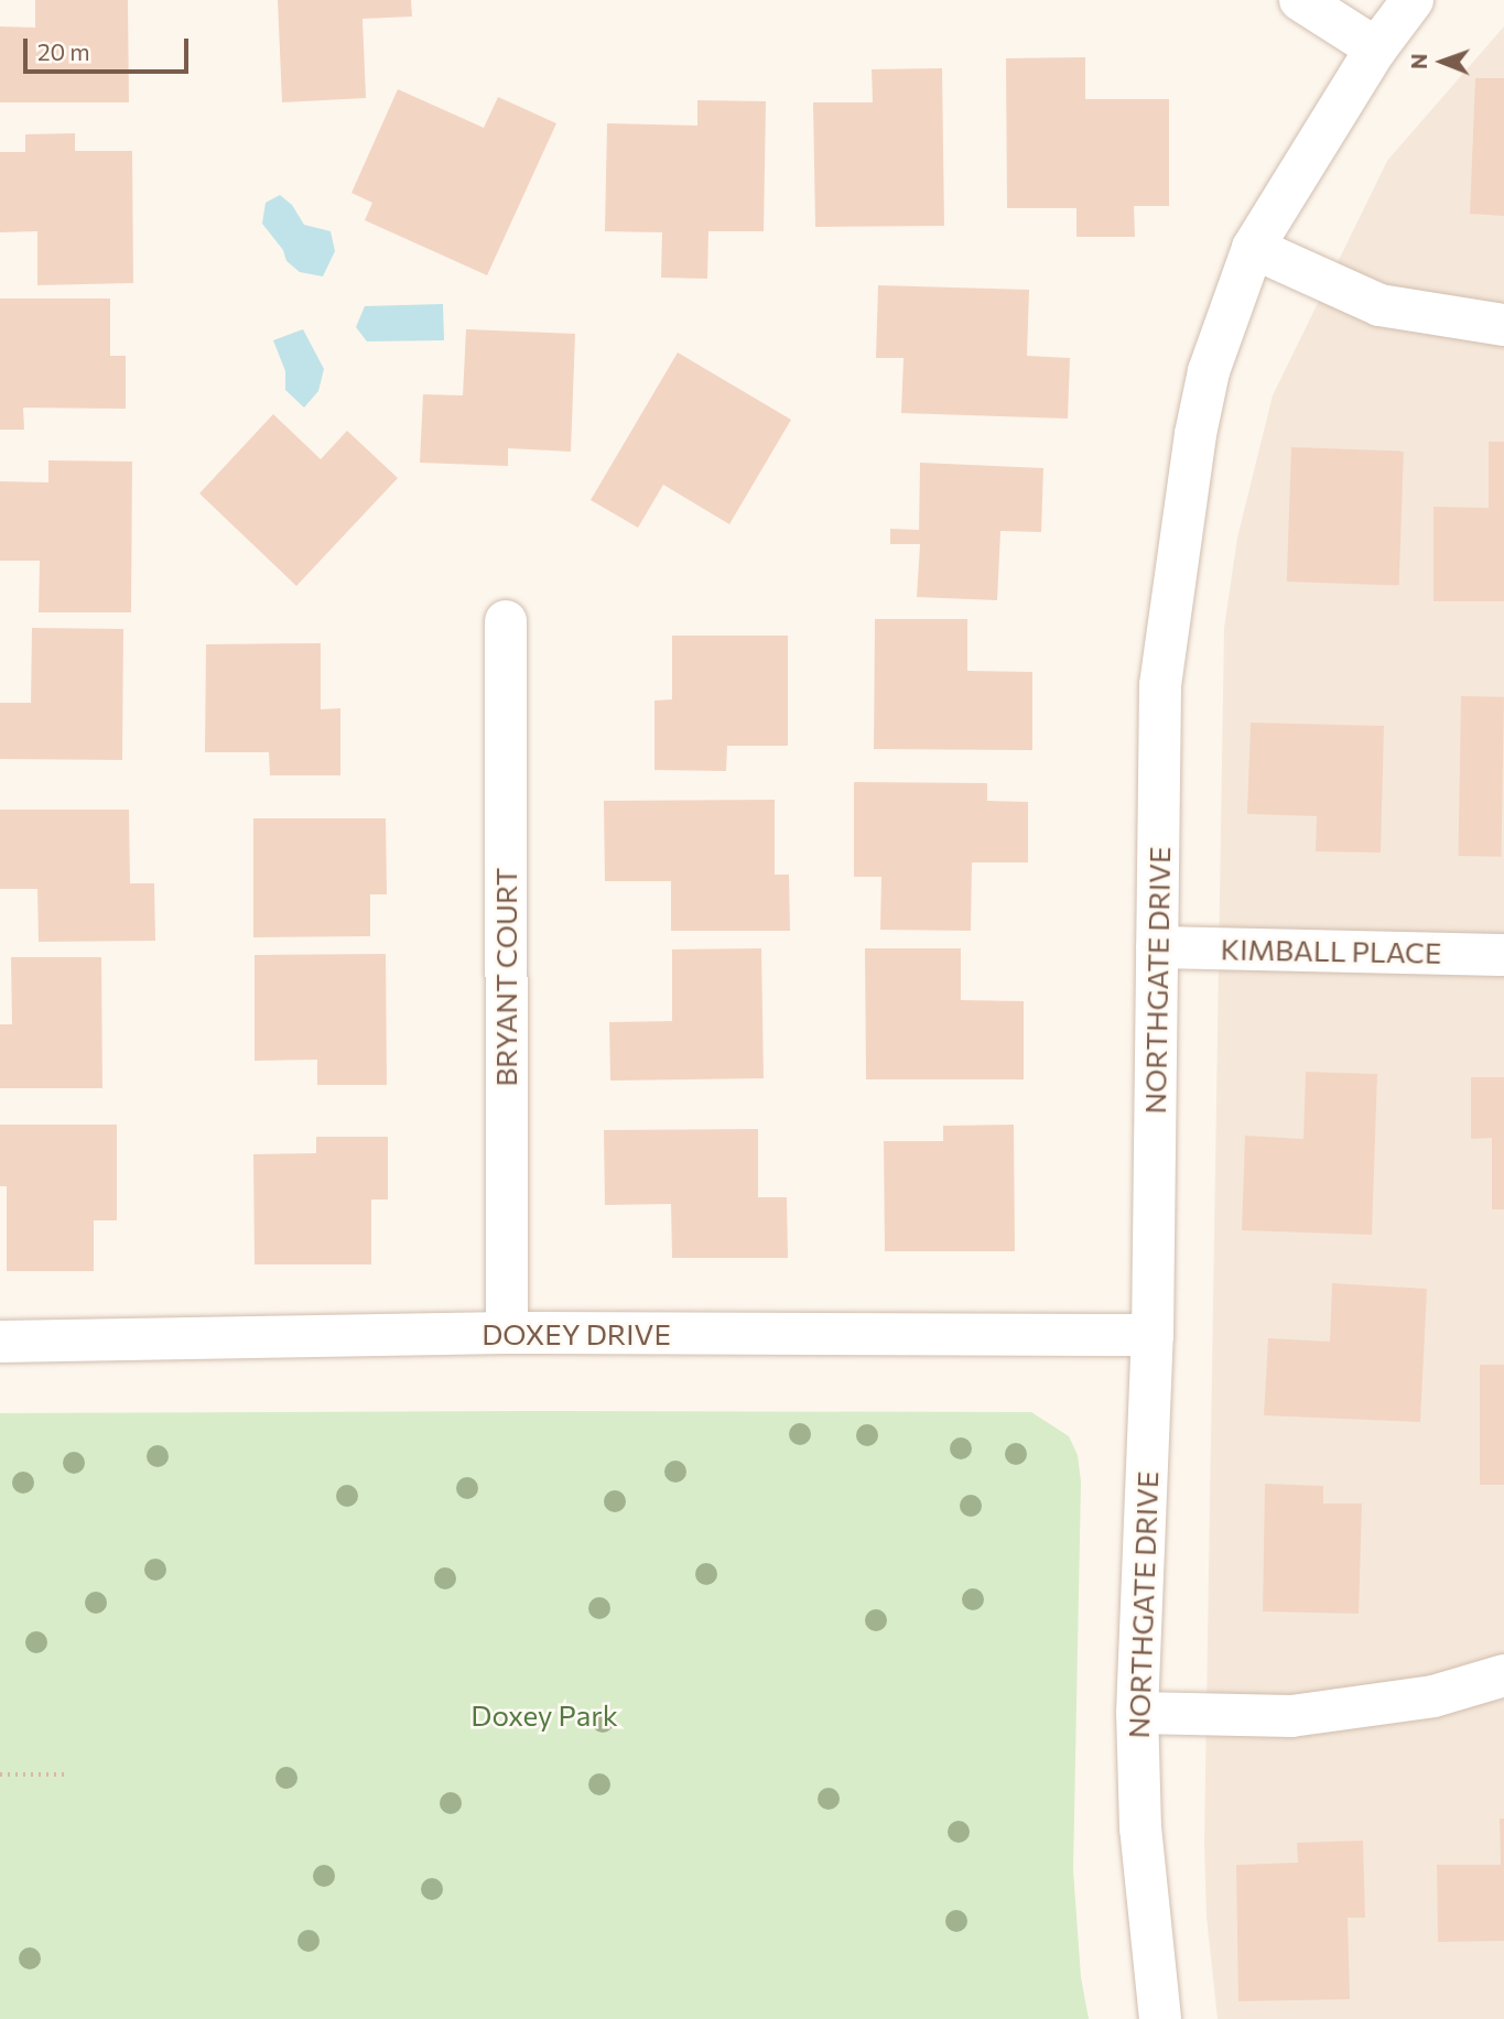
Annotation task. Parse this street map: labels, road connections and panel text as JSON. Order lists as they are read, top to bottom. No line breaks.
{"streets":{"street":["KIMBALL PLACE","BRYANT COURT","NORTHGATE DRIVE","DOXEY DRIVE"]},"crossings":[["KIMBALL PLACE","NORTHGATE DRIVE"],["BRYANT COURT","DOXEY DRIVE"],["NORTHGATE DRIVE","DOXEY DRIVE"]],"parks":["Doxey Park"],"scale_bar":"20 m","north":"left"}
